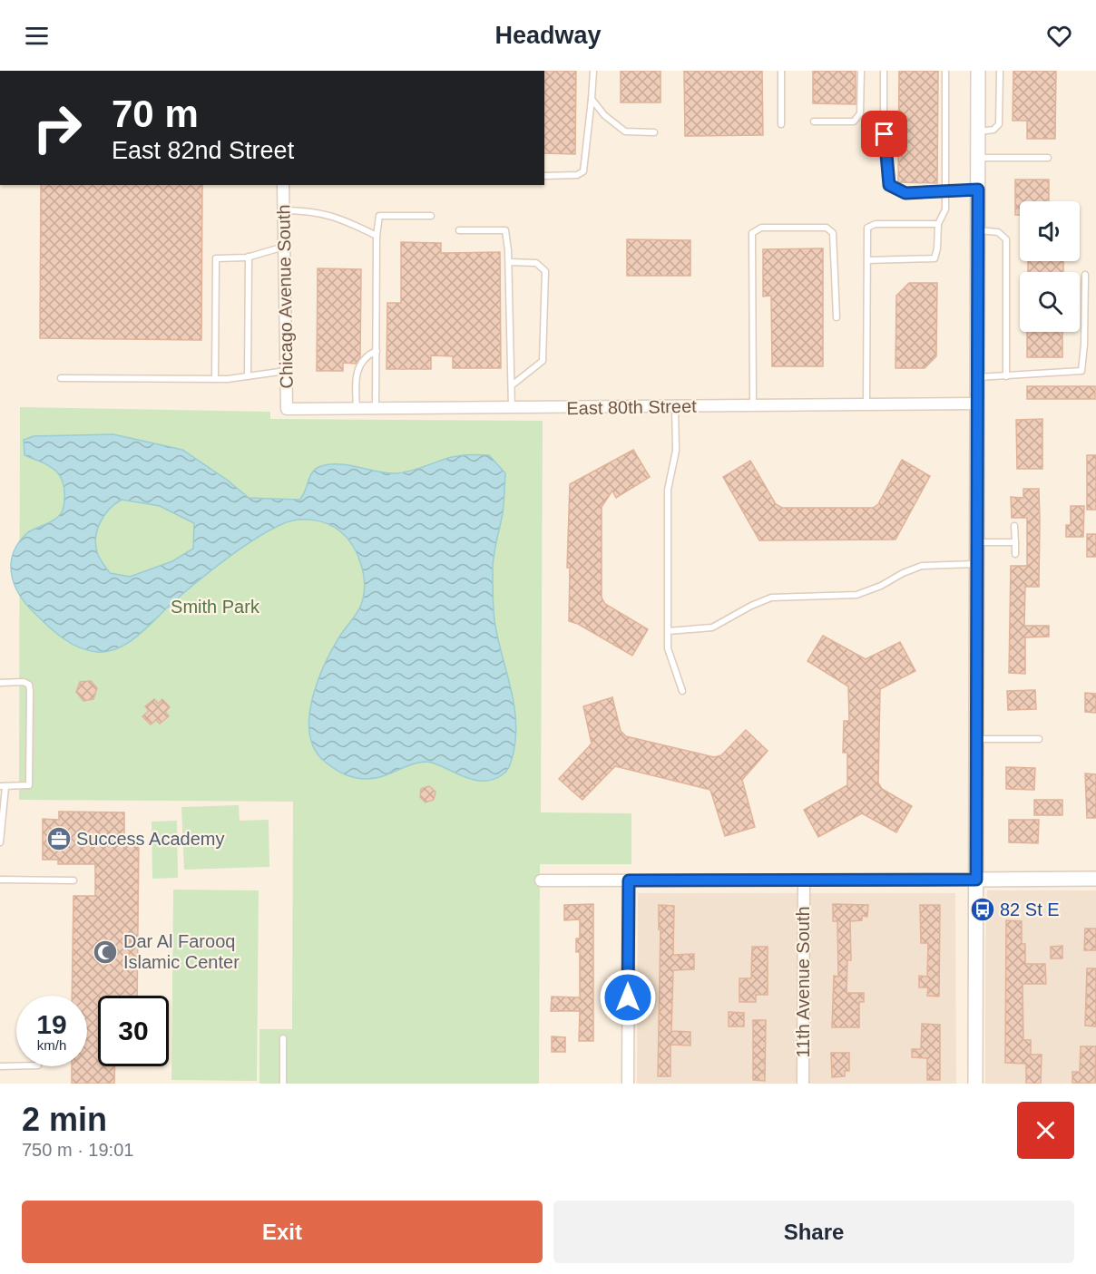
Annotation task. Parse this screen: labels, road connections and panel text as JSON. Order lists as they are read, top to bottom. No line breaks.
{"streets":{"street":["Chicago Avenue South","East 80th Street","11th Avenue South"]},"crossings":[["Chicago Avenue South","East 80th Street"]],"parks":["Smith Park"],"places":{"office":["Success Academy"],"bus stop":["82 St E"],"mosque":["Dar Al Farooq Islamic Center"]},"page":{"header":"Headway","turn":["70 m","East 82nd Street"],"speed":"19 km/h","limit":"30","heading":["2 min","750 m · 19:01"],"buttons":["Exit","Share"]}}
